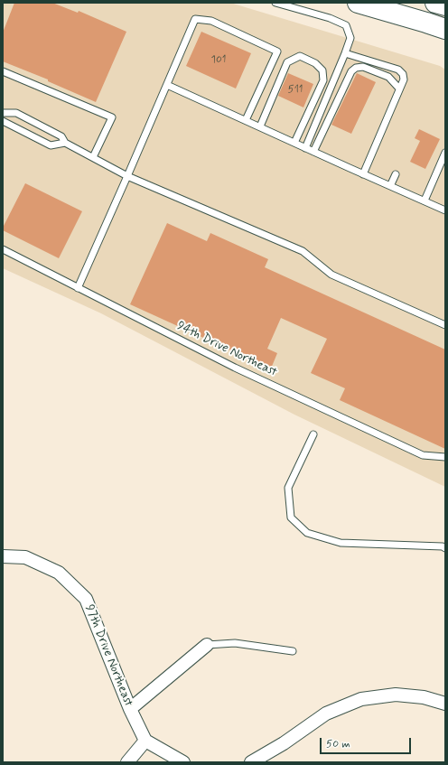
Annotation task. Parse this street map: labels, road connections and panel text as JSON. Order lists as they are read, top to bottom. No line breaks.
{"streets":{"street":["97th Drive Northeast"],"lane":["94th Drive Northeast"]},"house_numbers":["101","511"],"scale_bar":"50 m"}
